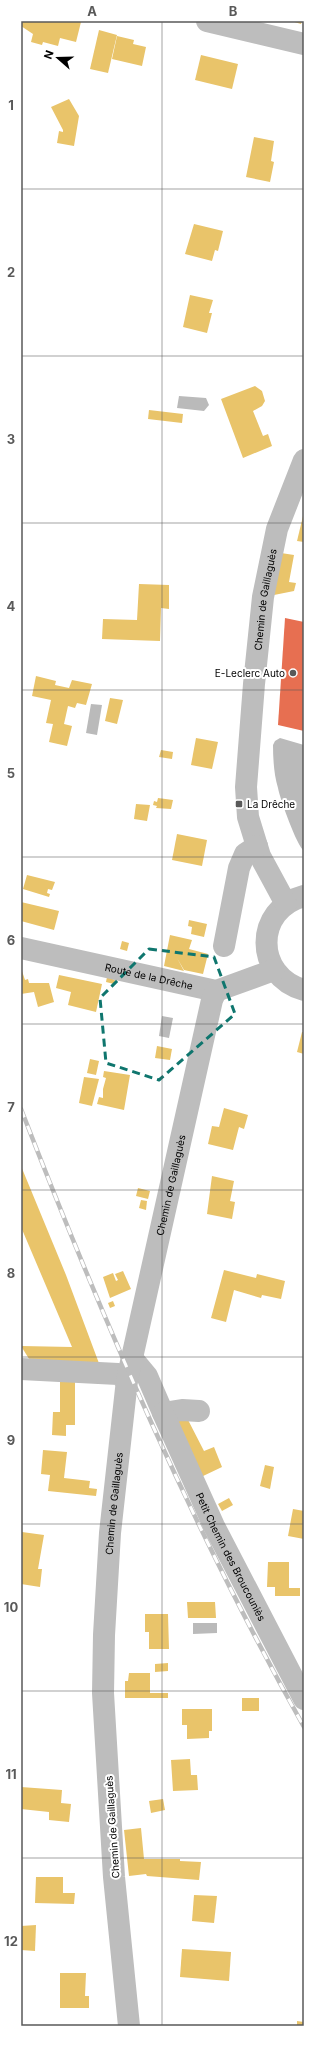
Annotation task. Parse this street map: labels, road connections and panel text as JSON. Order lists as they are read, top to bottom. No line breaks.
{"streets":{"street":["Chemin de Gaillaguès","Route de la Drêche","Petit Chemin des Broucouniès"]},"crossings":[["Chemin de Gaillaguès","Route de la Drêche"],["Chemin de Gaillaguès","Petit Chemin des Broucouniès"]],"places":{"other":["E-Leclerc Auto"],"transit":["La Drêche"]},"north":"left","grid":{"columns":["A","B"],"rows":["1","2","3","4","5","6","7","8","9","10","11","12"]}}
